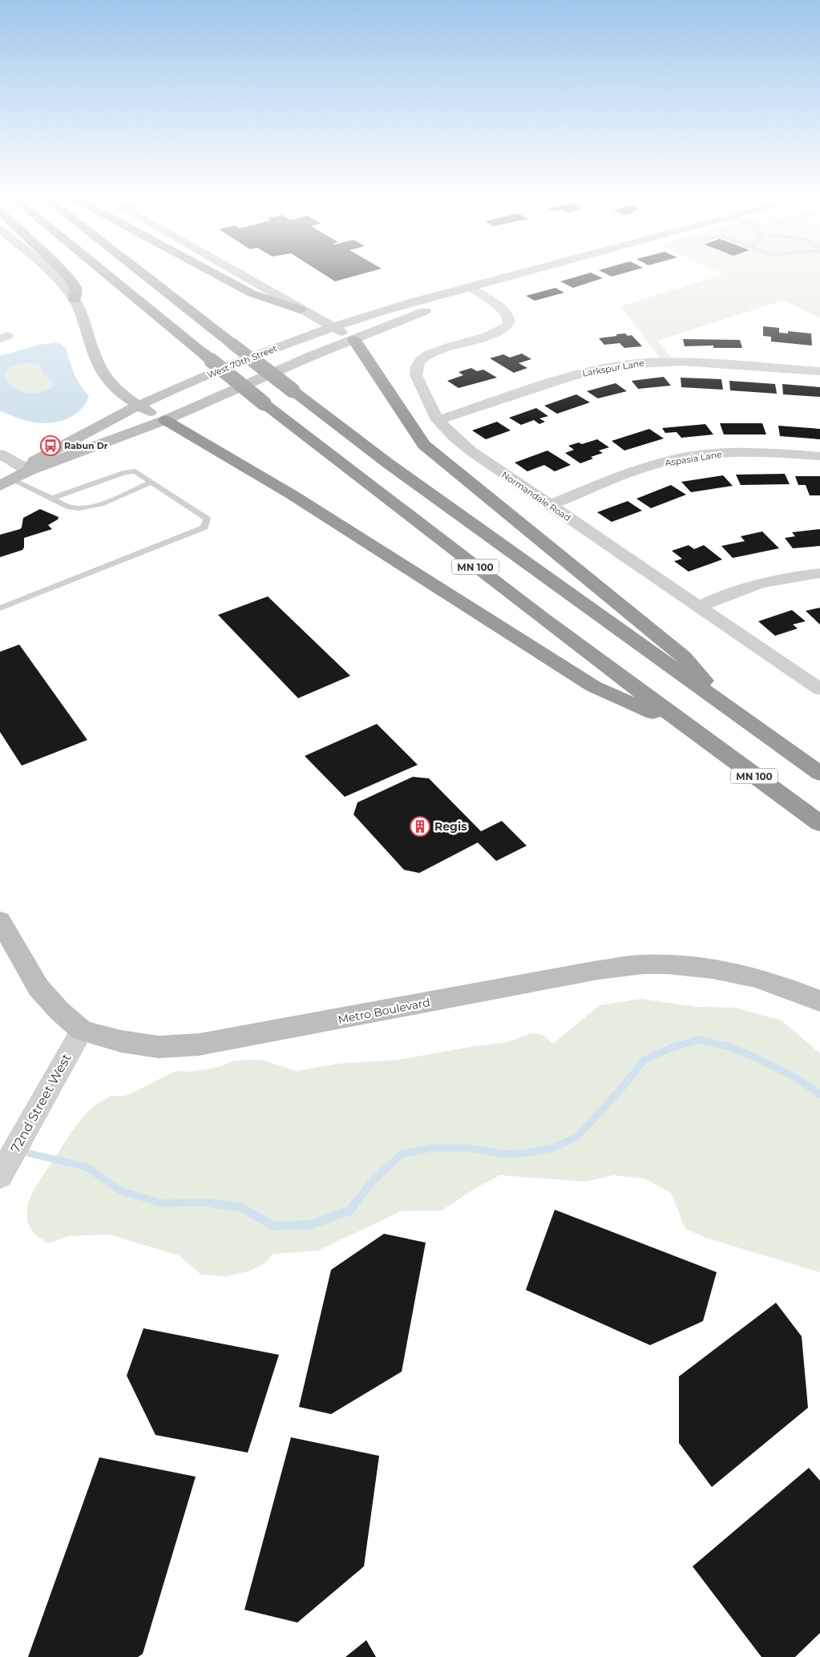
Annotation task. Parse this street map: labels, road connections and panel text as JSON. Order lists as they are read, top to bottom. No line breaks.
{"streets":{"highway":["MN 100"],"street":["West 70th Street","Larkspur Lane","Aspasia Lane","Normandale Road","Metro Boulevard","72nd Street West"]},"crossings":[["West 70th Street","Normandale Road"],["Larkspur Lane","Normandale Road"],["Aspasia Lane","Normandale Road"],["Metro Boulevard","72nd Street West"]],"places":{"bus stop":["Rabun Dr"],"building":["Regis"]}}
